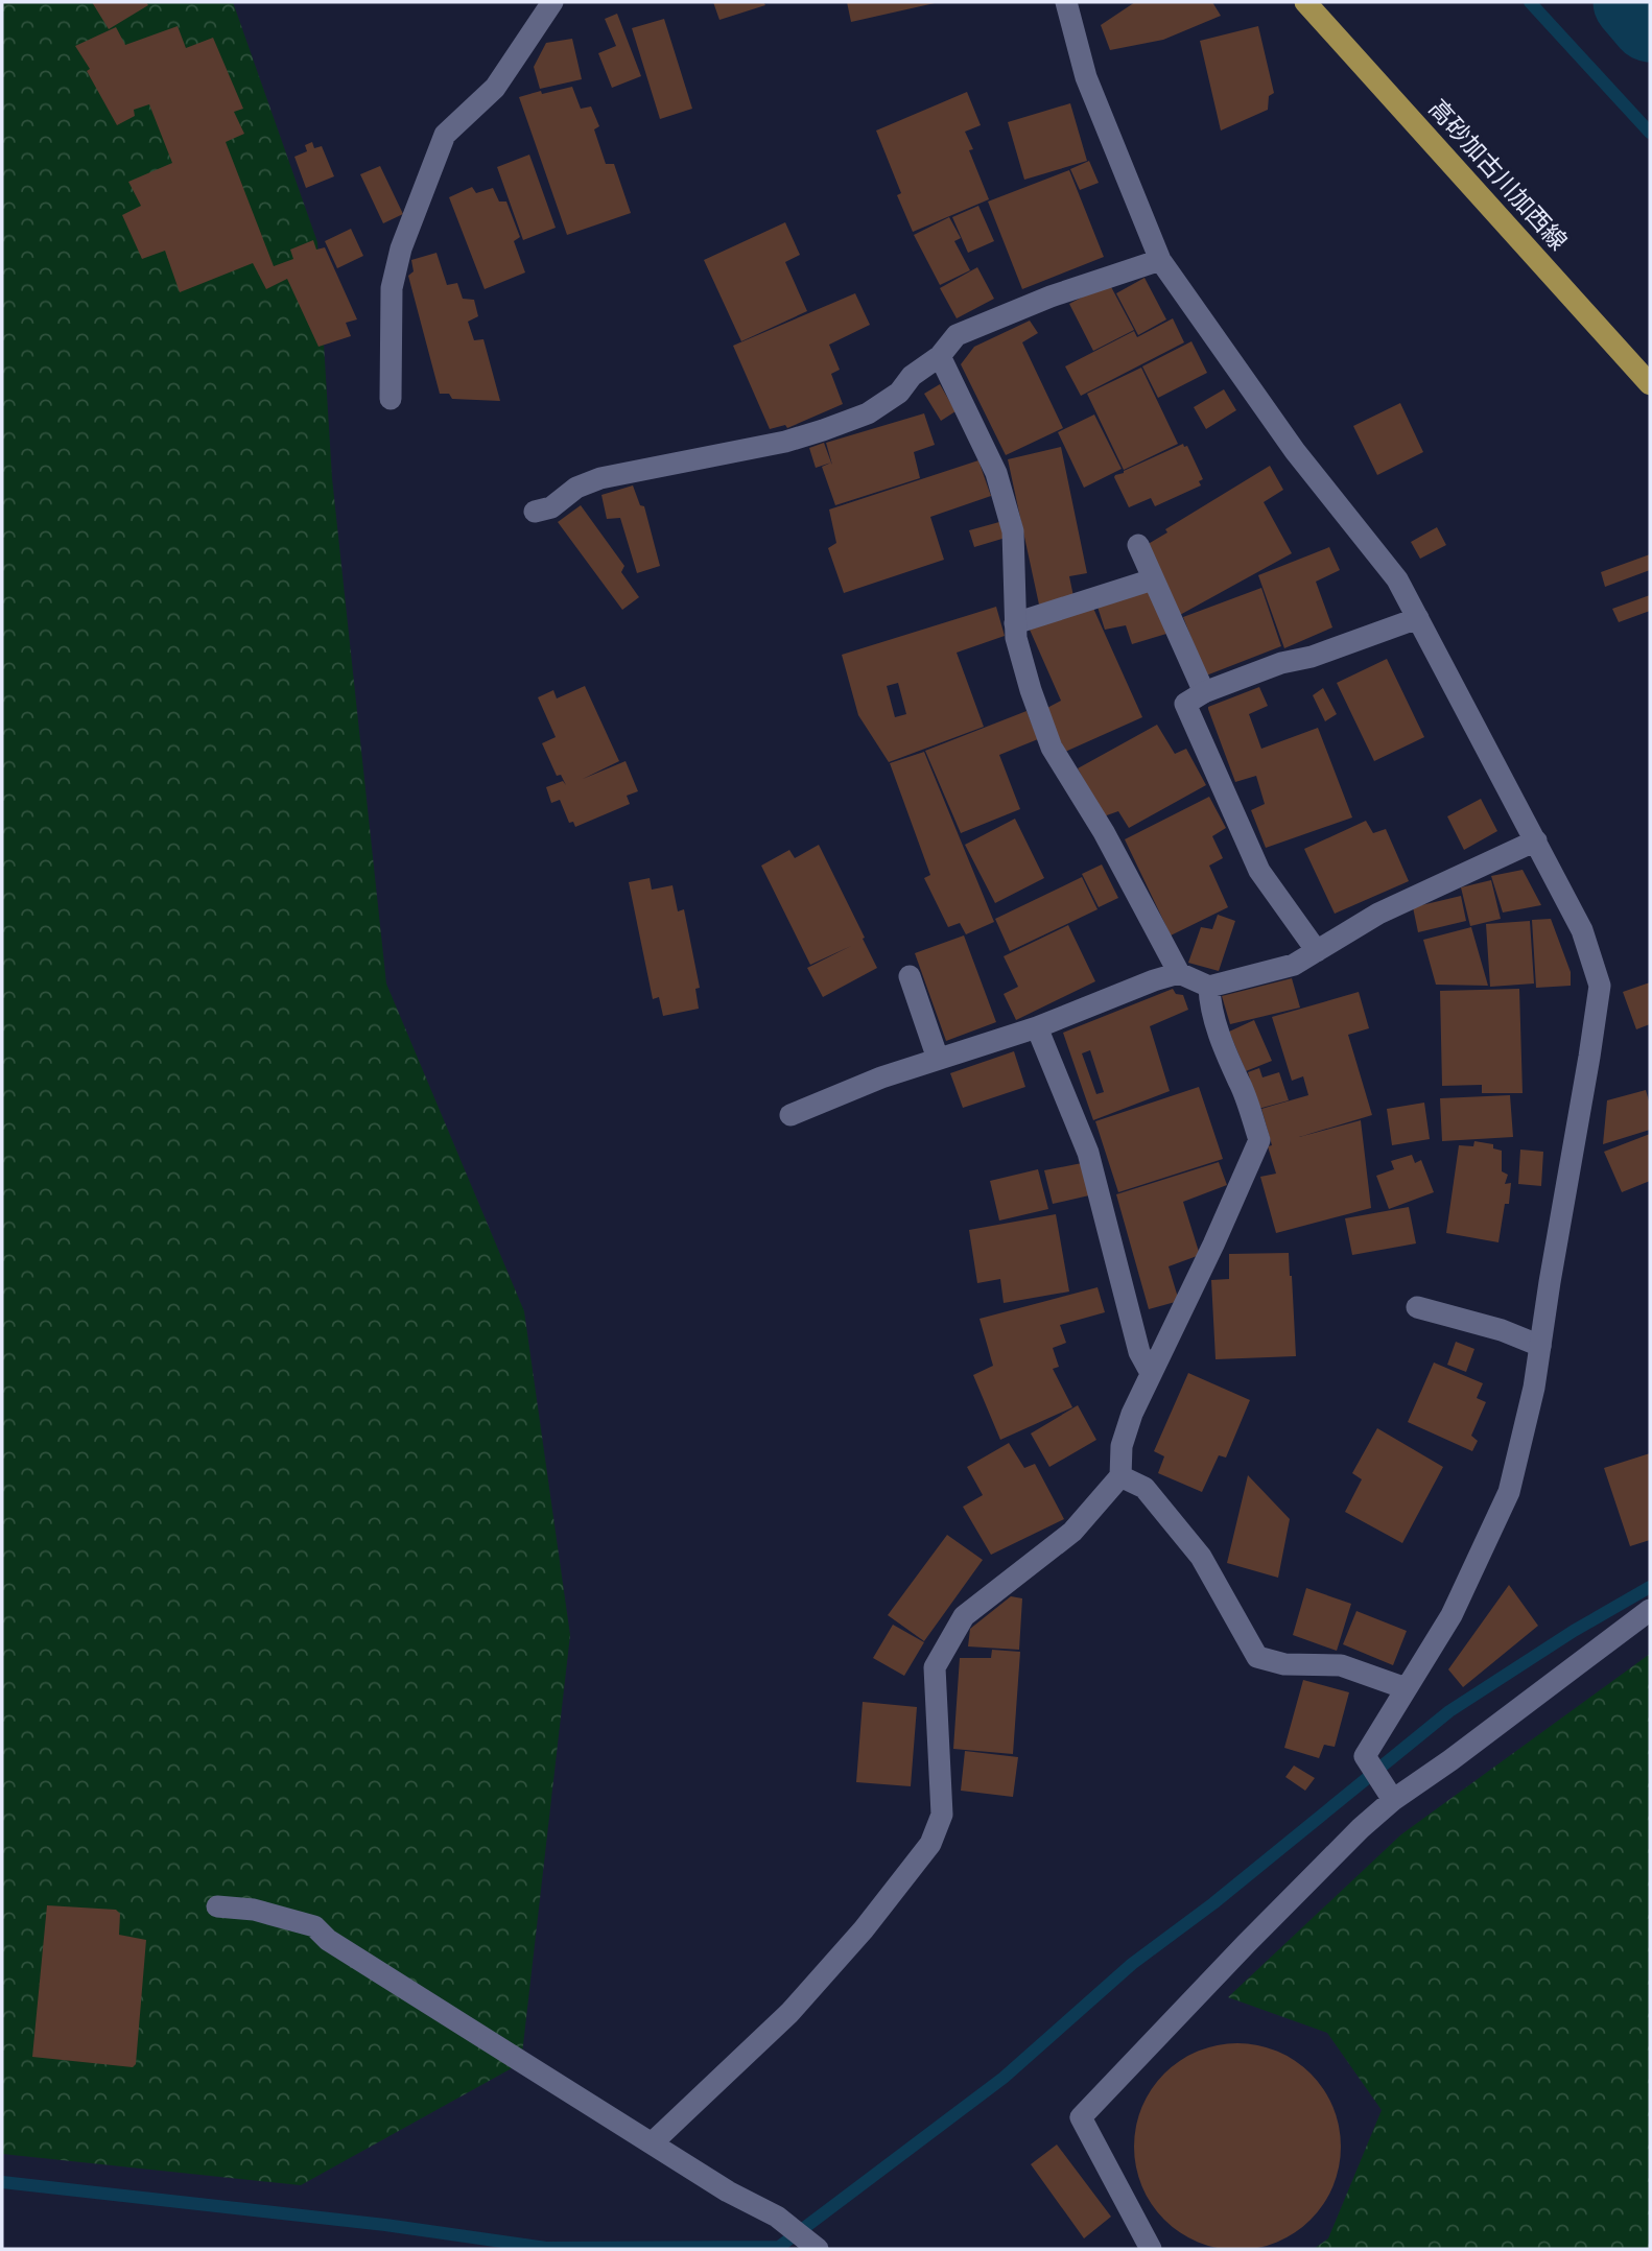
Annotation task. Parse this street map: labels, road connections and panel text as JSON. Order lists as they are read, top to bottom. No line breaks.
{"streets":{"main road":["高砂加古川加西線"]}}
